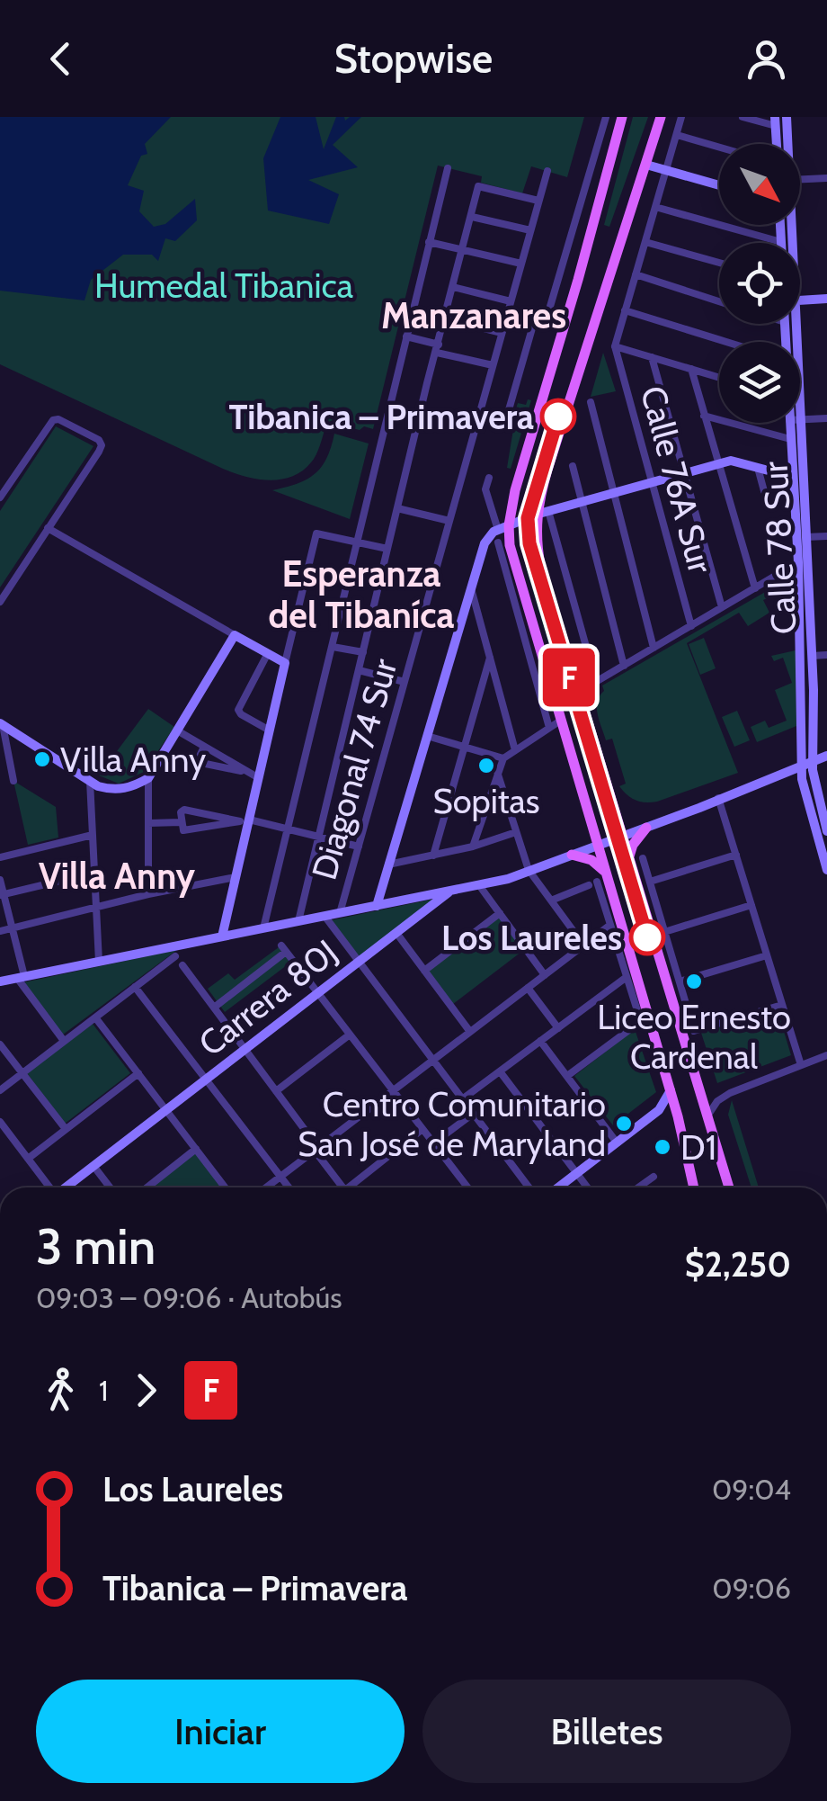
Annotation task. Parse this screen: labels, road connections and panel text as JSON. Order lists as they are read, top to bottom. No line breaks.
{"streets":{"street":["Calle 76A Sur","Calle 78 Sur","Diagonal 74 Sur","Carrera 80J"]},"crossings":[["Calle 78 Sur","Carrera 80J"]],"districts":["Manzanares","Esperanza del Tibaníca","Villa Anny"],"parks":["Humedal Tibanica"],"places":["Tibanica – Primavera","Villa Anny","Sopitas","Los Laureles","Liceo Ernesto Cardenal","Centro Comunitario San José de Maryland","D1"],"lines":["bus line F"],"north":"bottom right","page":{"header":"Stopwise","on_map":"F","heading":["3 min","09:03 – 09:06 · Autobús","$2,250"],"legs":["1","F"],"list":[{"name":"Los Laureles","value":"09:04"},{"name":"Tibanica – Primavera","value":"09:06"}],"buttons":["Iniciar","Billetes"]}}
